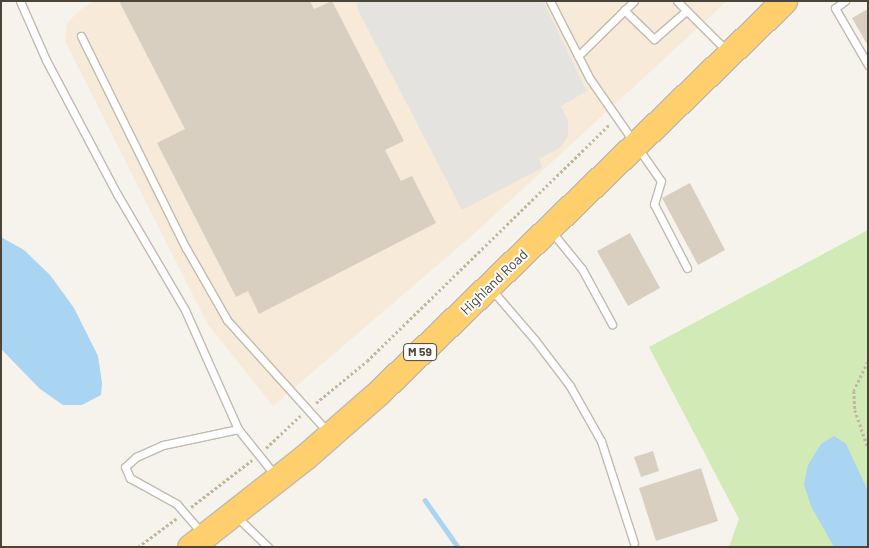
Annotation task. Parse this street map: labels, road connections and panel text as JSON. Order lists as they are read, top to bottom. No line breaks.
{"streets":{"highway":["Highland Road","M 59"]}}
